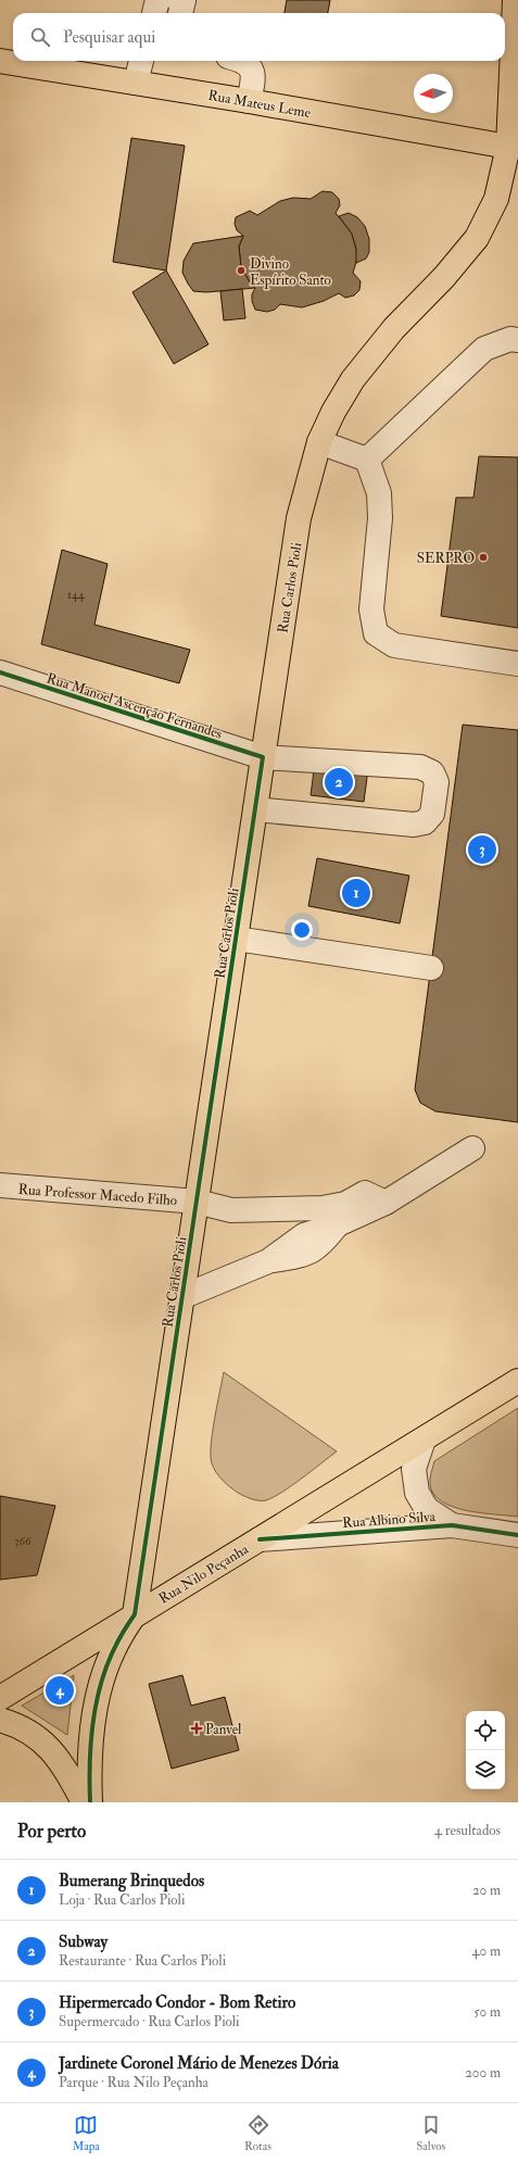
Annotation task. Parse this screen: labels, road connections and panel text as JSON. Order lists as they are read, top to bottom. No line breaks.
{"streets":{"main road":["Rua Mateus Leme","Rua Carlos Pioli","Rua Nilo Peçanha"],"street":["Rua Manoel Ascenção Fernandes","Rua Professor Macedo Filho","Rua Albino Silva"]},"crossings":[["Rua Mateus Leme","Rua Carlos Pioli"],["Rua Carlos Pioli","Rua Manoel Ascenção Fernandes"],["Rua Carlos Pioli","Rua Professor Macedo Filho"],["Rua Carlos Pioli","Rua Nilo Peçanha"],["Rua Albino Silva","Rua Nilo Peçanha"]],"places":{"other":["Divino Espírito Santo","SERPRO"],"health":["Panvel"]},"house_numbers":["144","366"],"north":"left","page":{"search":"Pesquisar aqui","pins":["2","3","1","4"],"heading":["Por perto","4 resultados"],"list":[{"mark":"1","name":"Bumerang Brinquedos","note":"Loja · Rua Carlos Pioli","value":"20 m"},{"mark":"2","name":"Subway","note":"Restaurante · Rua Carlos Pioli","value":"40 m"},{"mark":"3","name":"Hipermercado Condor - Bom Retiro","note":"Supermercado · Rua Carlos Pioli","value":"50 m"},{"mark":"4","name":"Jardinete Coronel Mário de Menezes Dória","note":"Parque · Rua Nilo Peçanha","value":"200 m"}],"nav":["Mapa","Rotas","Salvos"]}}
